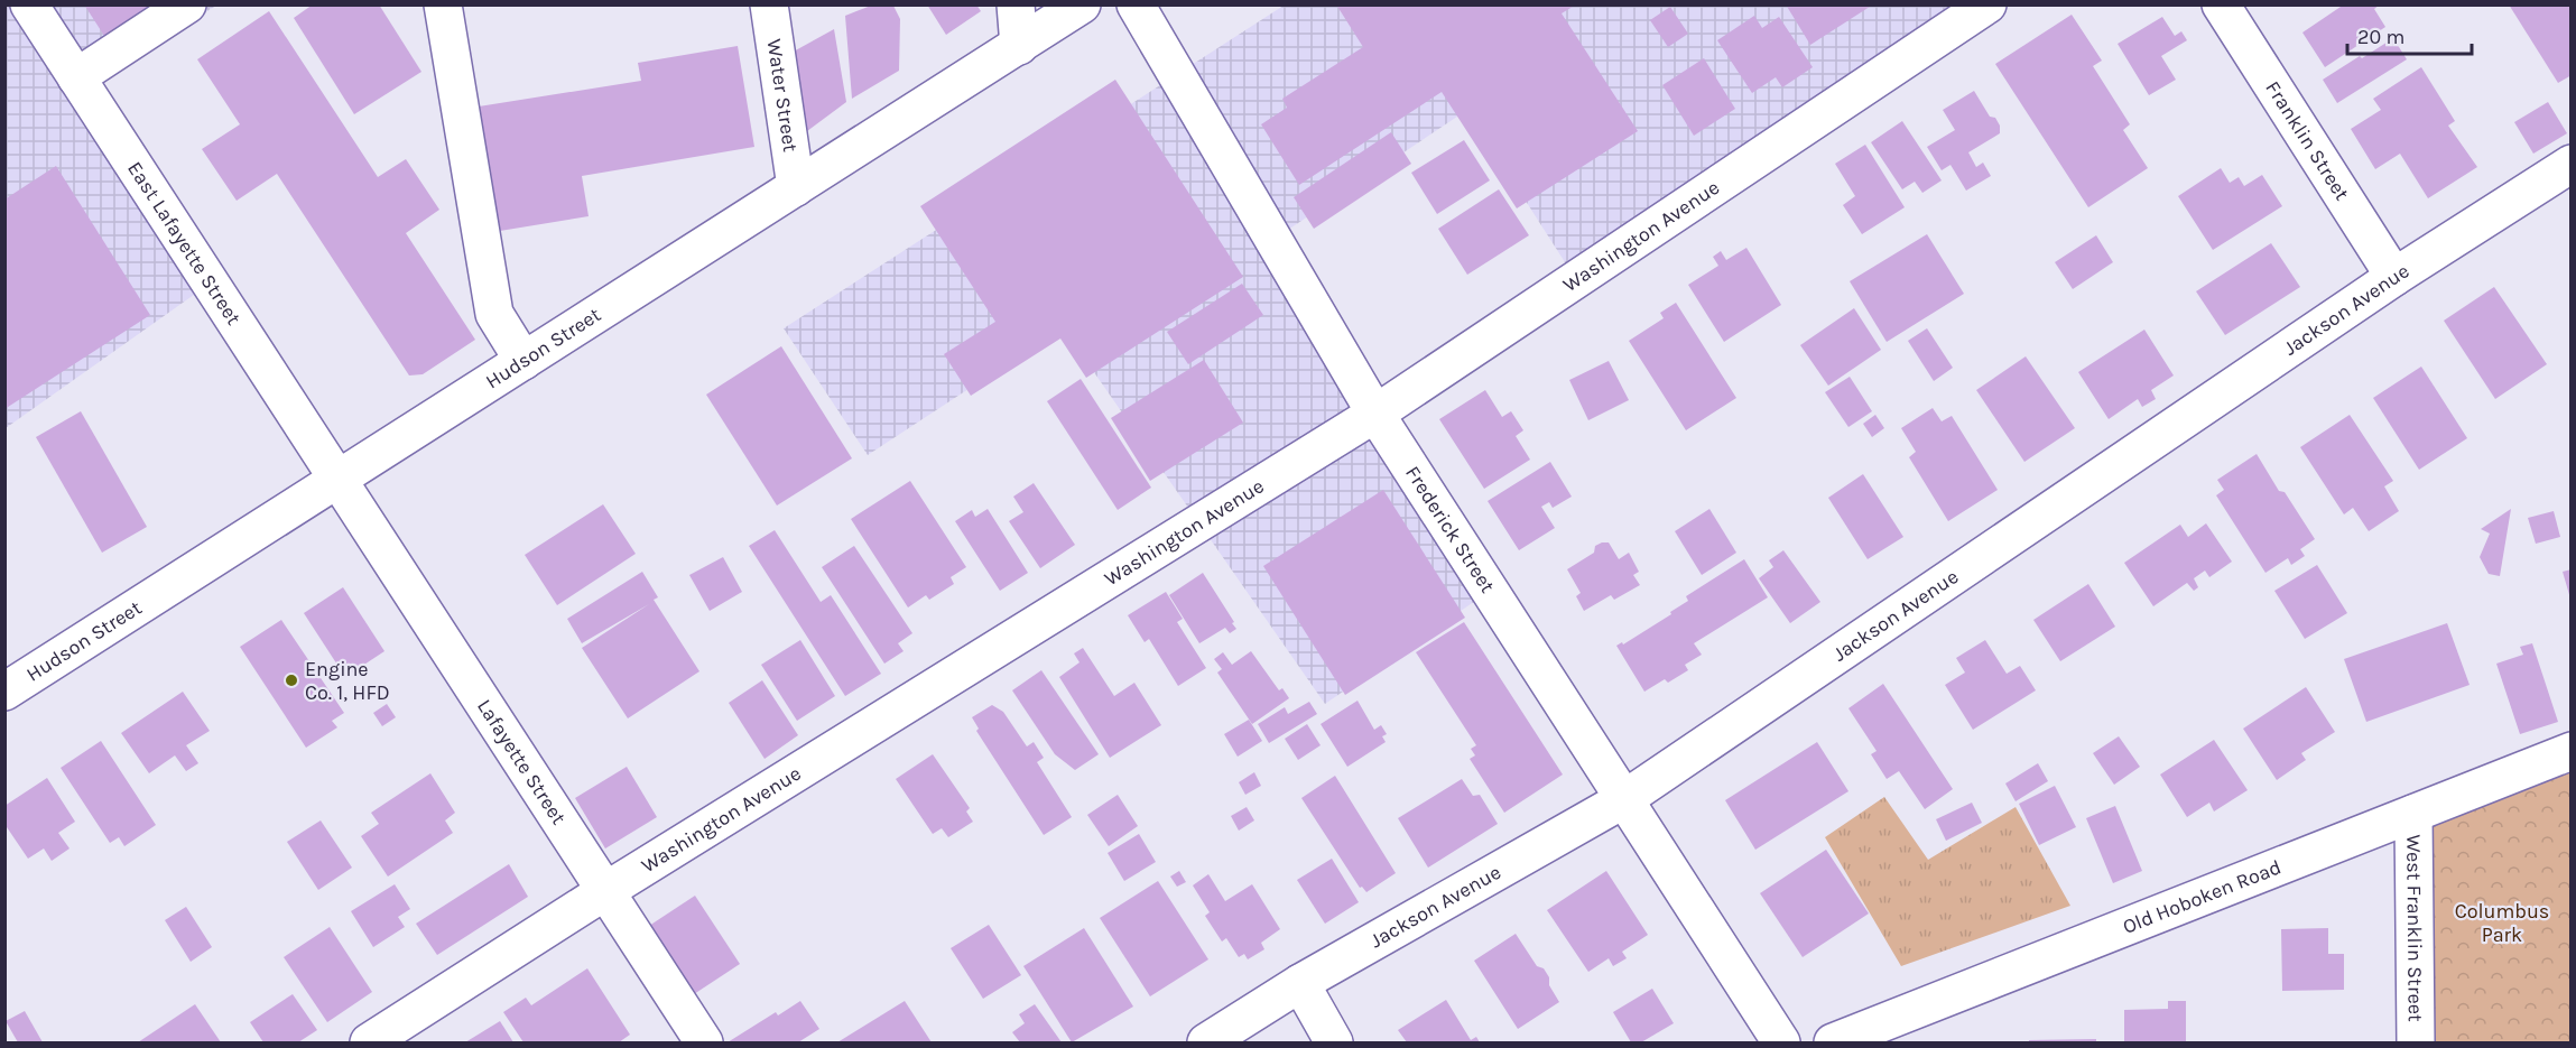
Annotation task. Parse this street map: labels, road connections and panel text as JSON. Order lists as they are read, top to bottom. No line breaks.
{"streets":{"street":["Water Street","Franklin Street","Washington Avenue","East Lafayette Street","Jackson Avenue","Hudson Street","Frederick Street","Lafayette Street","Old Hoboken Road","West Franklin Street"]},"crossings":[["Water Street","Hudson Street"],["Franklin Street","Jackson Avenue"],["Washington Avenue","Frederick Street"],["Washington Avenue","Lafayette Street"],["East Lafayette Street","Hudson Street"],["East Lafayette Street","Lafayette Street"],["Jackson Avenue","Frederick Street"],["Hudson Street","Lafayette Street"],["Old Hoboken Road","West Franklin Street"]],"parks":["Columbus Park"],"places":["Engine Co. 1, HFD"],"scale_bar":"20 m"}
